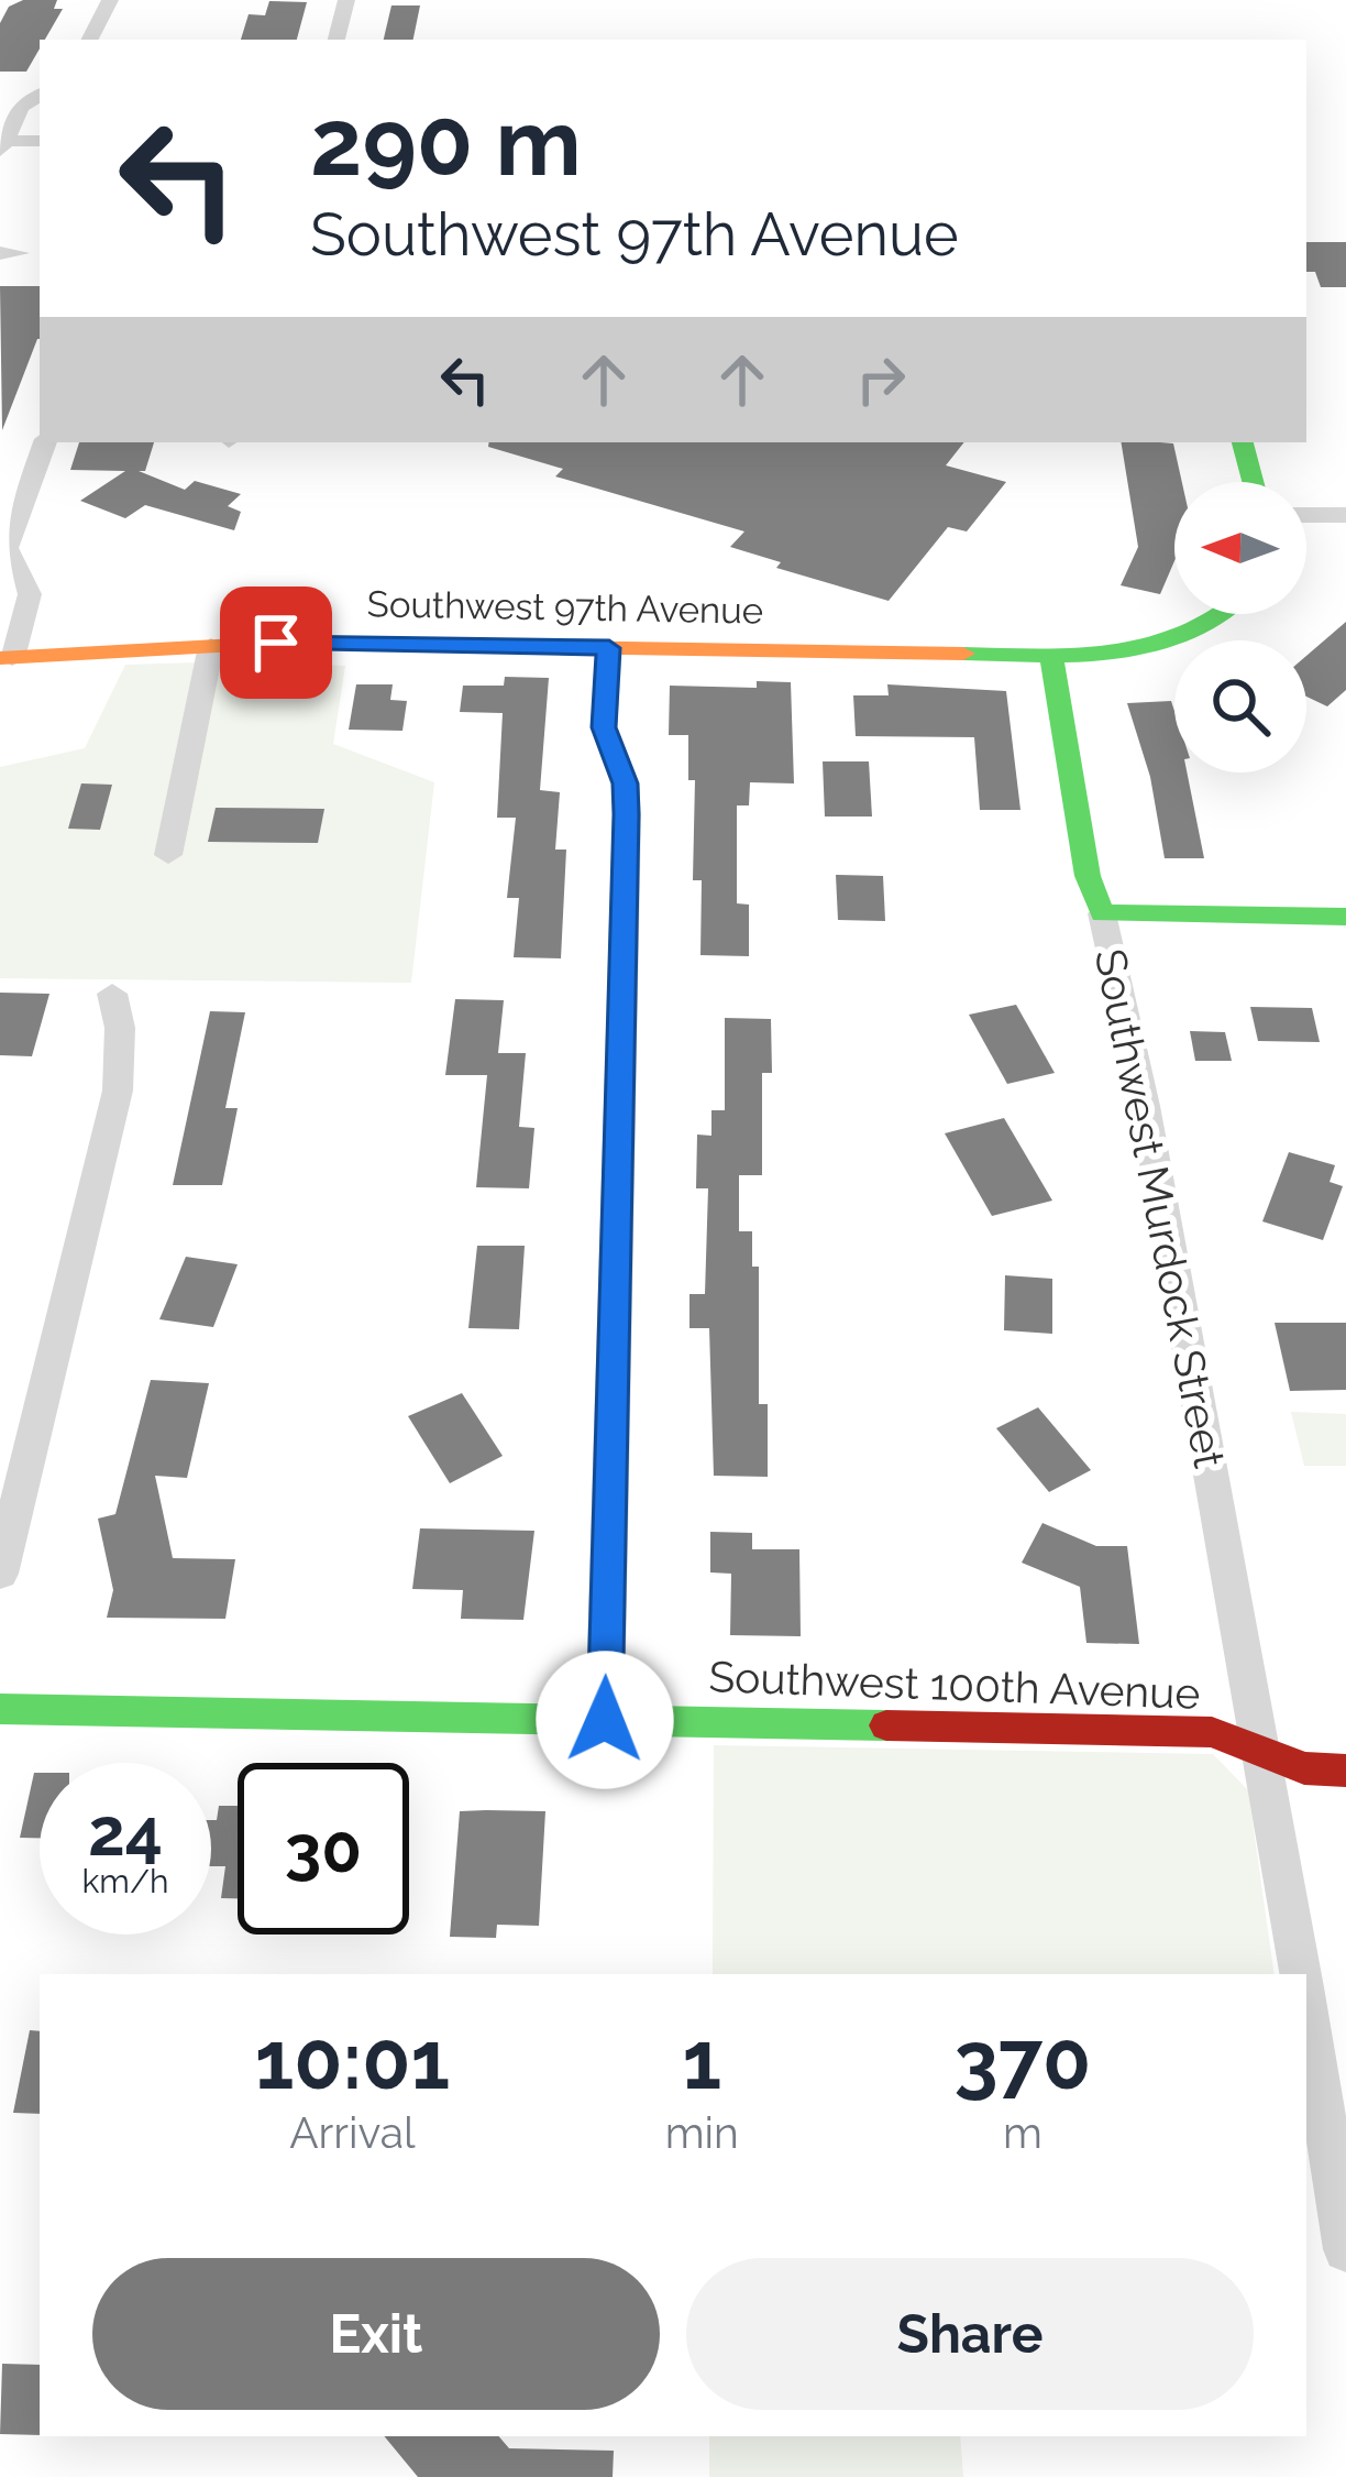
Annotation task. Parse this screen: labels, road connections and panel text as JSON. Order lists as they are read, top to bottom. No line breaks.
{"streets":{"street":["Southwest 97th Avenue","Southwest Murdock Street","Southwest 100th Avenue"]},"crossings":[["Southwest 97th Avenue","Southwest Murdock Street"],["Southwest Murdock Street","Southwest 100th Avenue"]],"north":"left","page":{"turn":["290 m","Southwest 97th Avenue"],"speed":"24 km/h","limit":"30","eta":["10:01","Arrival","1","min","370","m"],"buttons":["Exit","Share"]}}
